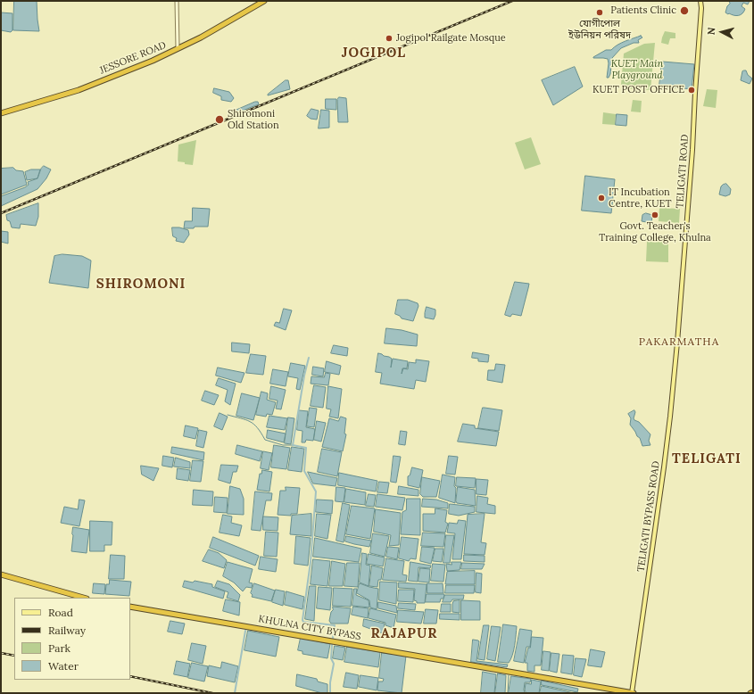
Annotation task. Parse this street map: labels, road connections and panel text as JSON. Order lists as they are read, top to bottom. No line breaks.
{"streets":{"highway":["JESSORE ROAD","KHULNA CITY BYPASS"],"main road":["TELIGATI ROAD","TELIGATI BYPASS ROAD"]},"crossings":[["TELIGATI ROAD","TELIGATI BYPASS ROAD"],["TELIGATI BYPASS ROAD","KHULNA CITY BYPASS"]],"districts":["JOGIPOL","SHIROMONI","PAKARMATHA","TELIGATI","RAJAPUR"],"parks":["KUET Main Playground"],"places":["Patients Clinic","যোগীপোল ইউনিয়ন পরিষদ","Jogipol Railgate Mosque","KUET POST OFFICE","Shiromoni Old Station","IT Incubation Centre, KUET","Govt. Teacher's Training College, Khulna"],"legend":["Road","Railway","Park","Water"],"north":"left"}
